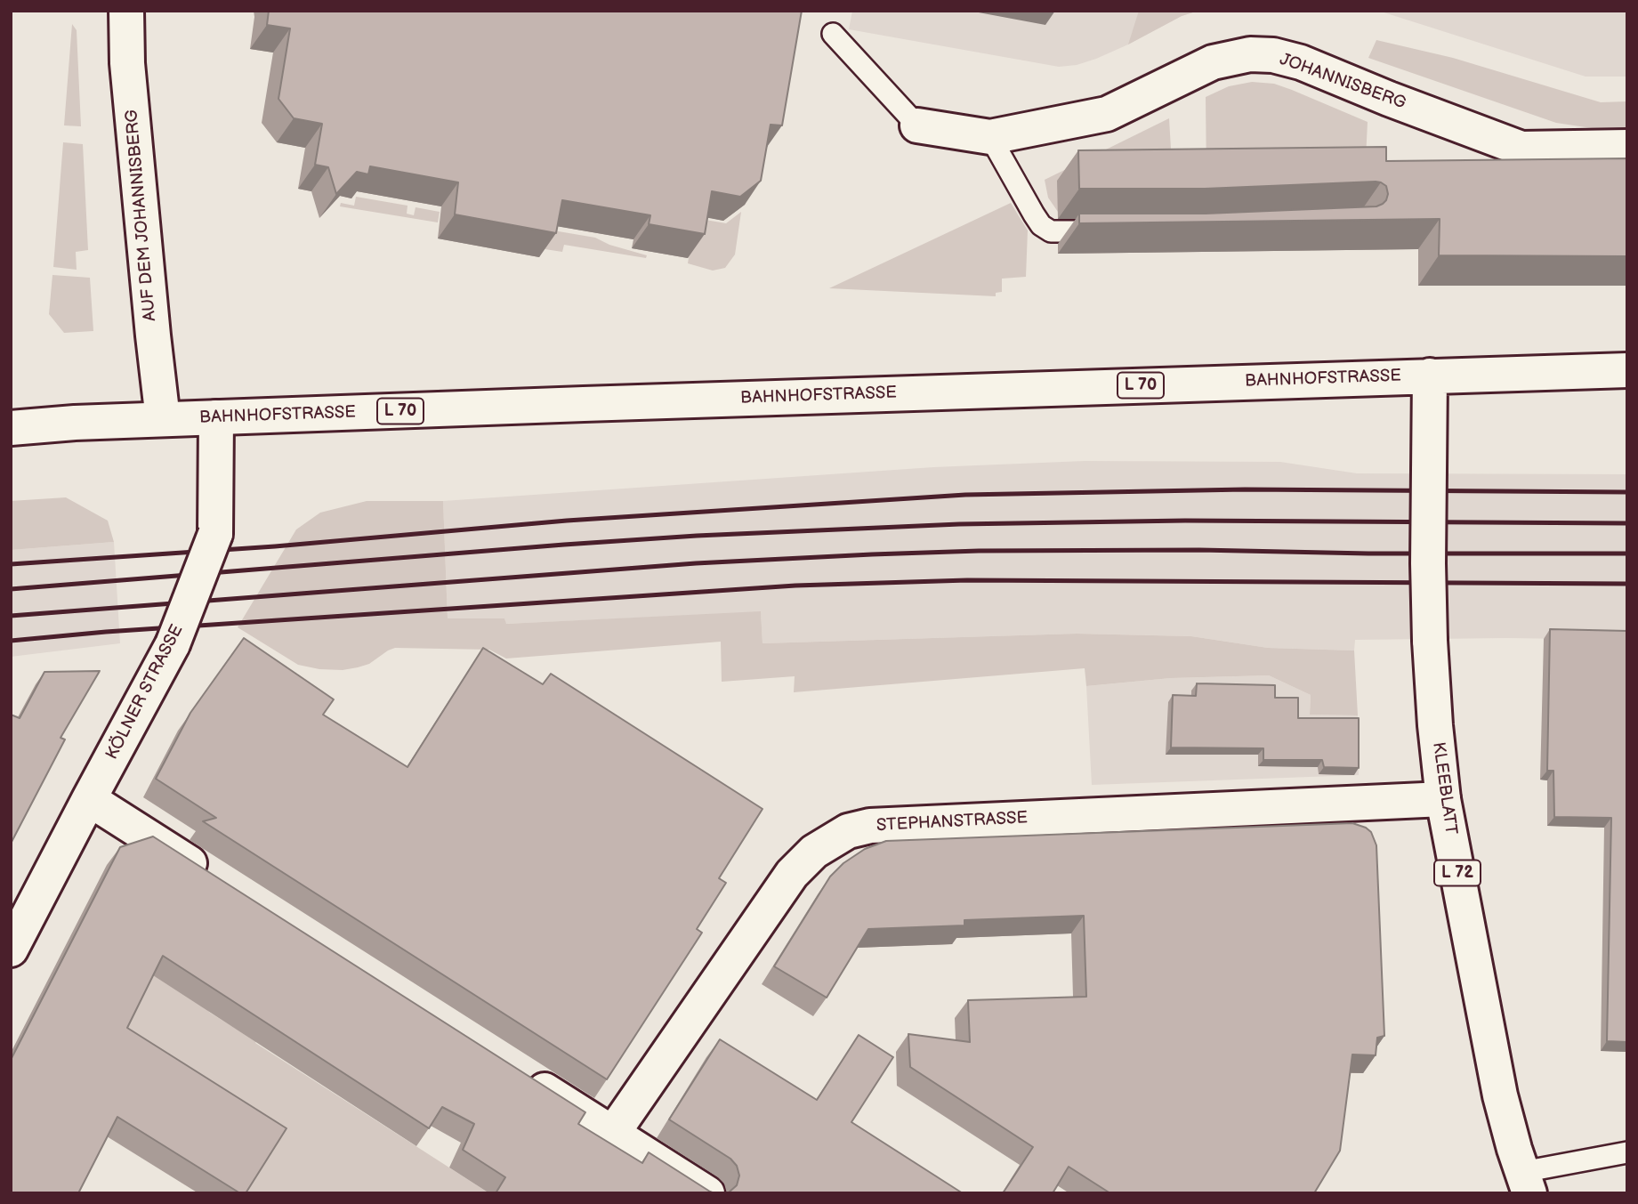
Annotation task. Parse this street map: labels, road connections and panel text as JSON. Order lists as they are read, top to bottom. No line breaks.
{"streets":{"street":["JOHANNISBERG","AUF DEM JOHANNISBERG","BAHNHOFSTRASSE","L 70","KÖLNER STRASSE","KLEEBLATT","STEPHANSTRASSE","L 72"]},"crossings":[["AUF DEM JOHANNISBERG","BAHNHOFSTRASSE"],["BAHNHOFSTRASSE","KÖLNER STRASSE"],["BAHNHOFSTRASSE","KLEEBLATT"],["KLEEBLATT","STEPHANSTRASSE"]]}
